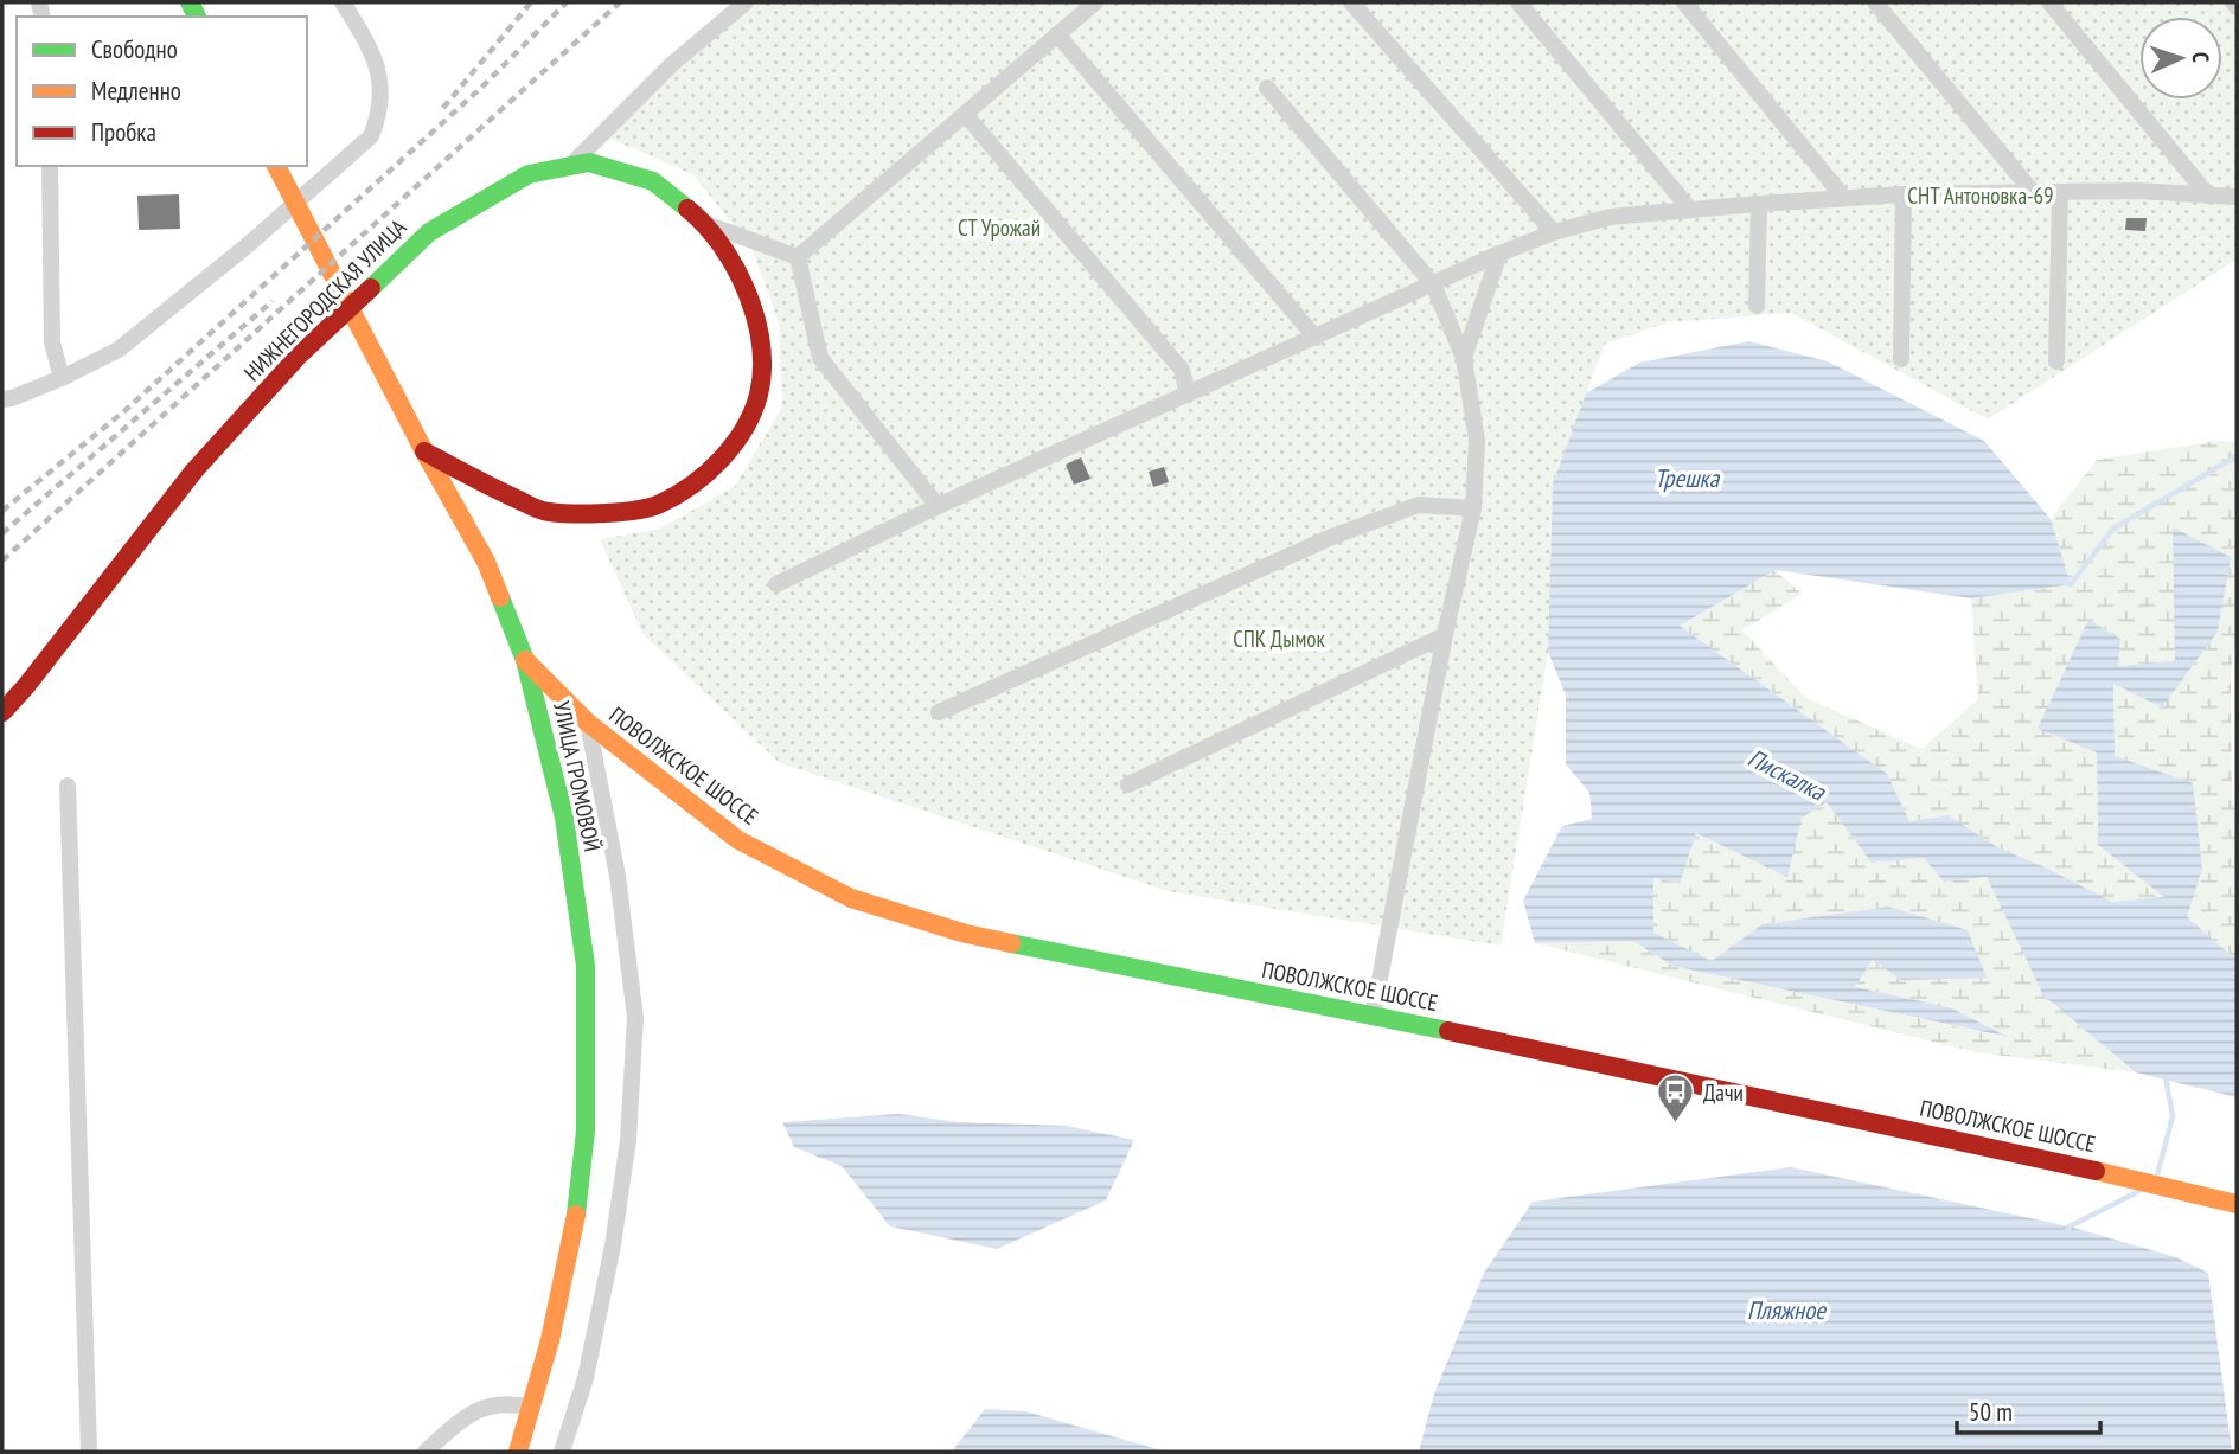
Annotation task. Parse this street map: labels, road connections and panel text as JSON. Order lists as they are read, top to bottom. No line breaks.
{"streets":{"main road":["НИЖНЕГОРОДСКАЯ УЛИЦА","ПОВОЛЖСКОЕ ШОССЕ","УЛИЦА ГРОМОВОЙ"]},"crossings":[["НИЖНЕГОРОДСКАЯ УЛИЦА","УЛИЦА ГРОМОВОЙ"],["ПОВОЛЖСКОЕ ШОССЕ","УЛИЦА ГРОМОВОЙ"]],"water":["Трешка","Пискалка","Пляжное"],"parks":["СНТ Антоновка-69","СТ Урожай","СПК Дымок"],"places":{"bus stop":["Дачи"]},"legend":["Свободно","Медленно","Пробка"],"scale_bar":"50 m","north":"right"}
